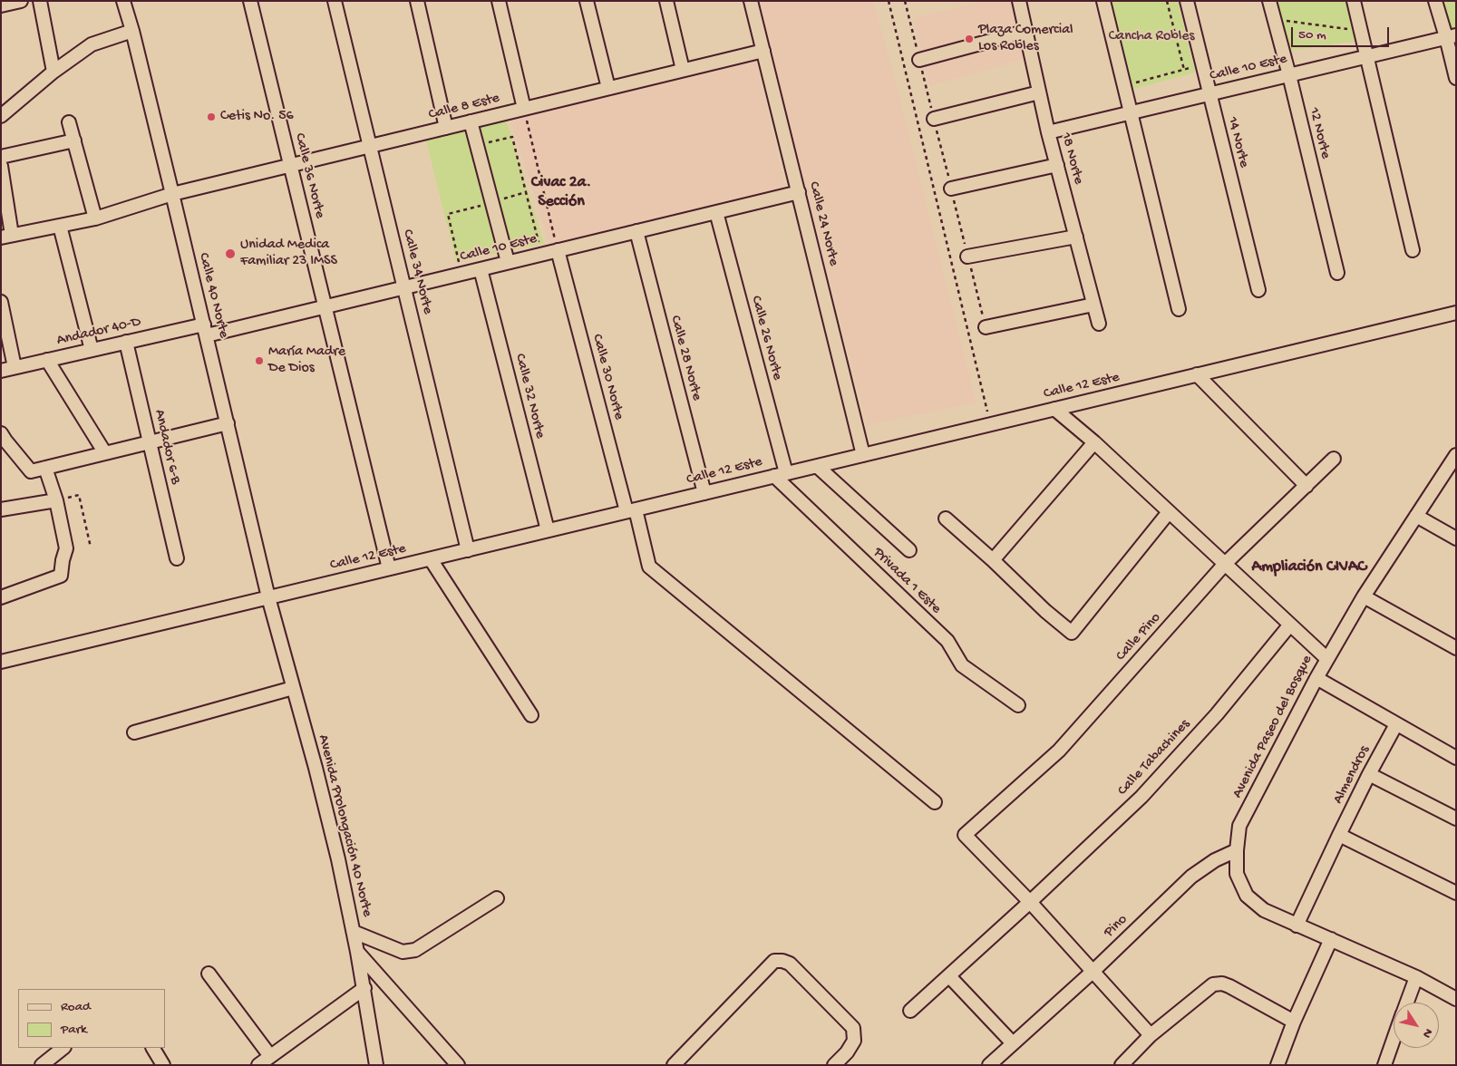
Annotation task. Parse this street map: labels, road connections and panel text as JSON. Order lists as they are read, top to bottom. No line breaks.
{"streets":{"street":["Calle 10 Este","Calle 8 Este","12 Norte","14 Norte","18 Norte","Calle 36 Norte","Calle 24 Norte","Calle 34 Norte","Calle 40 Norte","Andador 40-D","Calle 26 Norte","Calle 28 Norte","Calle 30 Norte","Calle 12 Este","Calle 32 Norte","Andador 6-B","Privada 1 Este","Calle Pino","Avenida Paseo del Bosque","Calle Tabachines","Almendros","Avenida Prolongación 40 Norte","Pino"]},"crossings":[["Calle 10 Este","12 Norte"],["Calle 10 Este","14 Norte"],["Calle 10 Este","18 Norte"],["Calle 10 Este","Calle 36 Norte"],["Calle 10 Este","Calle 24 Norte"],["Calle 10 Este","Calle 34 Norte"],["Calle 10 Este","Calle 40 Norte"],["Calle 10 Este","Andador 40-D"],["Calle 10 Este","Calle 26 Norte"],["Calle 10 Este","Calle 28 Norte"],["Calle 10 Este","Calle 30 Norte"],["Calle 10 Este","Calle 32 Norte"],["Calle 8 Este","Calle 36 Norte"],["Calle 8 Este","Calle 24 Norte"],["Calle 8 Este","Calle 34 Norte"],["Calle 8 Este","Calle 40 Norte"],["Calle 36 Norte","Calle 12 Este"],["Calle 24 Norte","Calle 12 Este"],["Calle 34 Norte","Calle 12 Este"],["Calle 40 Norte","Andador 40-D"],["Calle 40 Norte","Calle 12 Este"],["Calle 40 Norte","Avenida Prolongación 40 Norte"],["Andador 40-D","Andador 6-B"],["Calle 26 Norte","Calle 12 Este"],["Calle 26 Norte","Privada 1 Este"],["Calle 28 Norte","Calle 12 Este"],["Calle 30 Norte","Calle 12 Este"],["Calle 12 Este","Calle 32 Norte"],["Calle 12 Este","Privada 1 Este"],["Calle 12 Este","Avenida Paseo del Bosque"],["Calle 12 Este","Avenida Prolongación 40 Norte"],["Calle Pino","Avenida Paseo del Bosque"],["Calle Pino","Calle Tabachines"],["Avenida Paseo del Bosque","Calle Tabachines"],["Avenida Paseo del Bosque","Almendros"],["Avenida Paseo del Bosque","Pino"]],"districts":["Civac 2a. Sección","Ampliación CIVAC"],"parks":["Cancha Robles"],"places":["Plaza Comercial Los Robles","Cetis No. 56","Unidad Medica Familiar 23 IMSS","María Madre De Dios"],"legend":["Road","Park"],"scale_bar":"50 m","north":"bottom right"}
